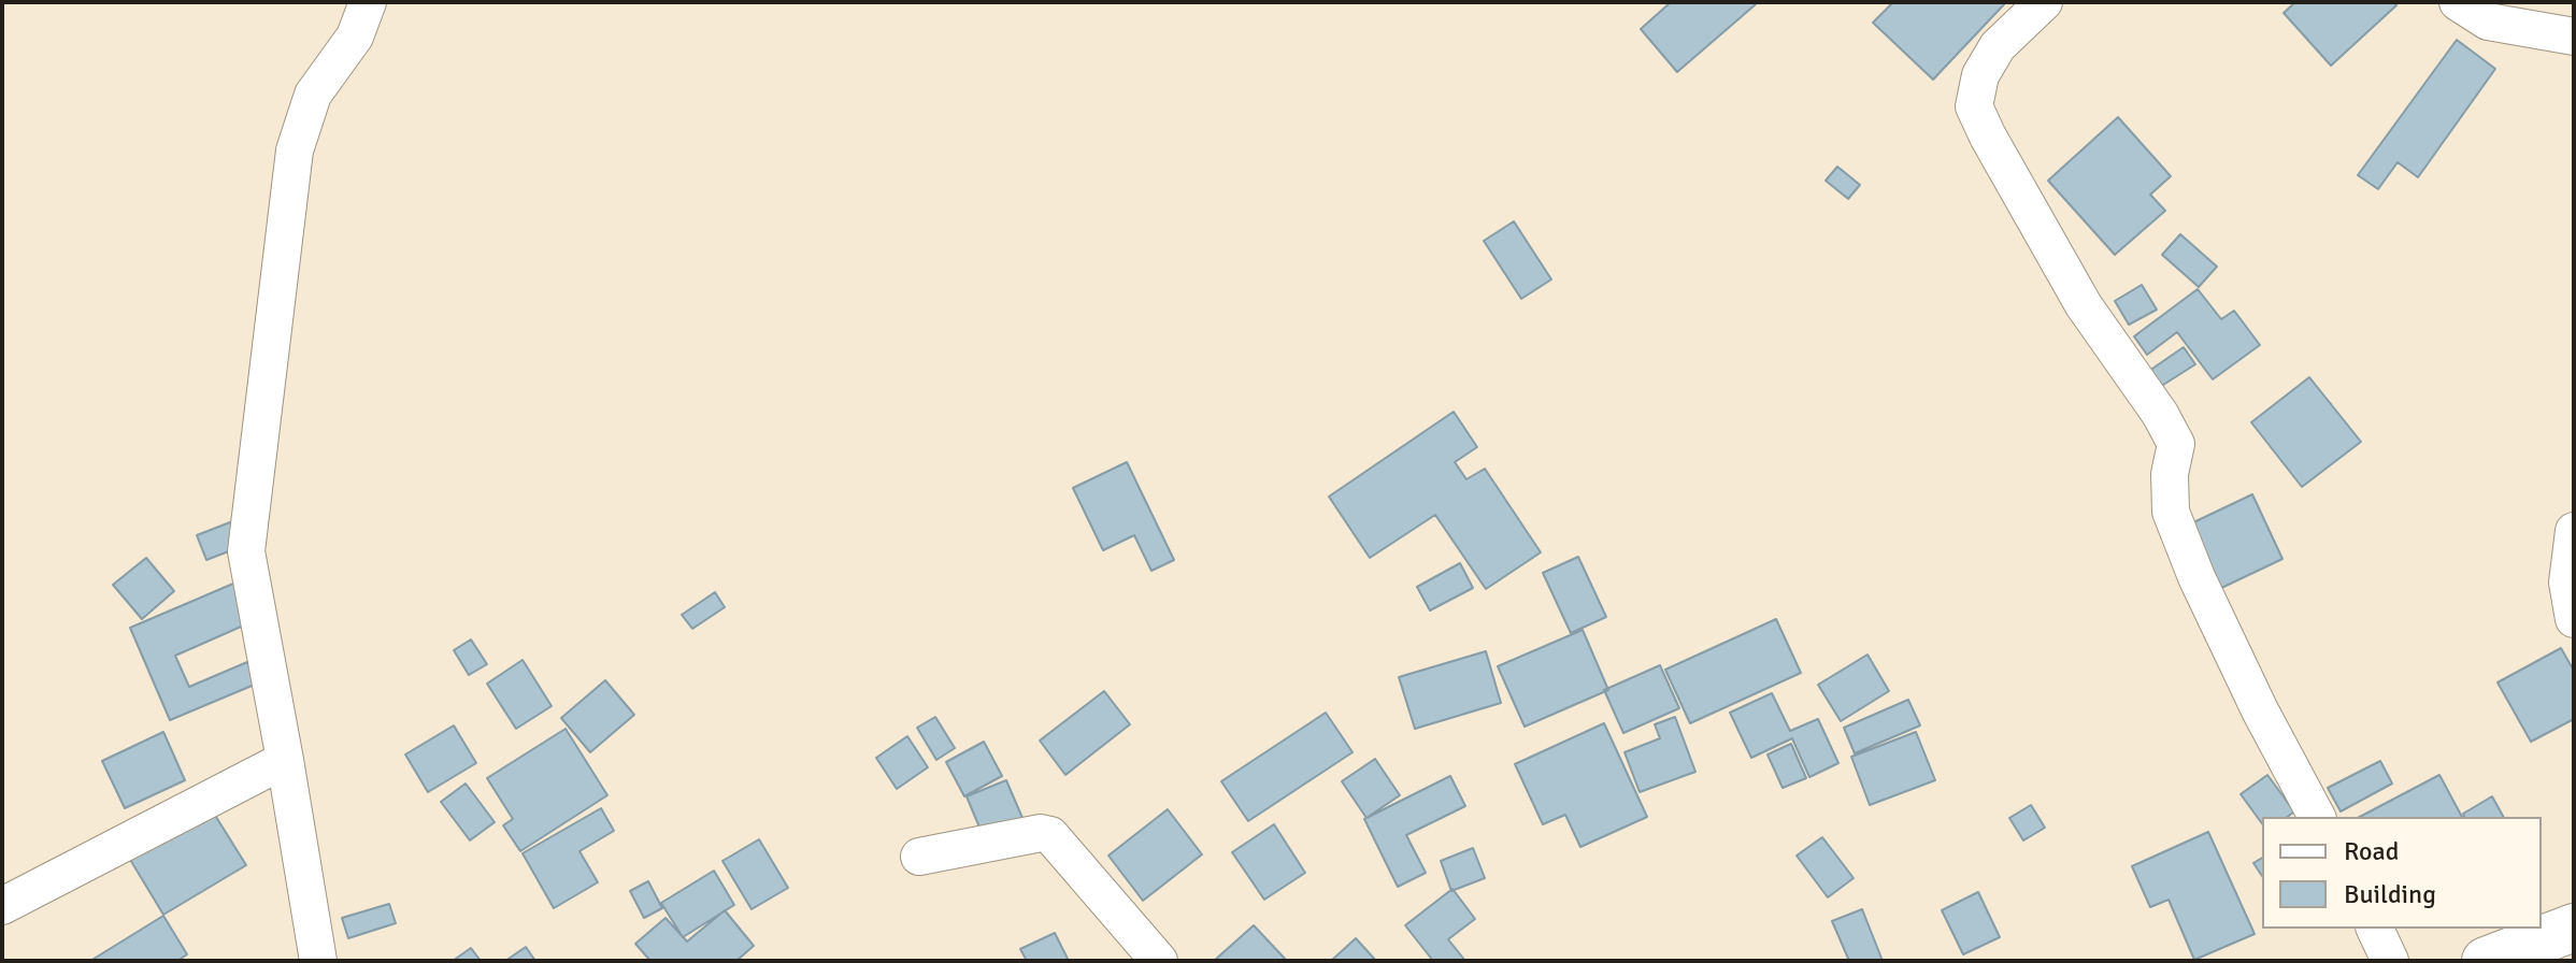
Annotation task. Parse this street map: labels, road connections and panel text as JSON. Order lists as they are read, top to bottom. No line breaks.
{"legend":["Road","Building"]}
